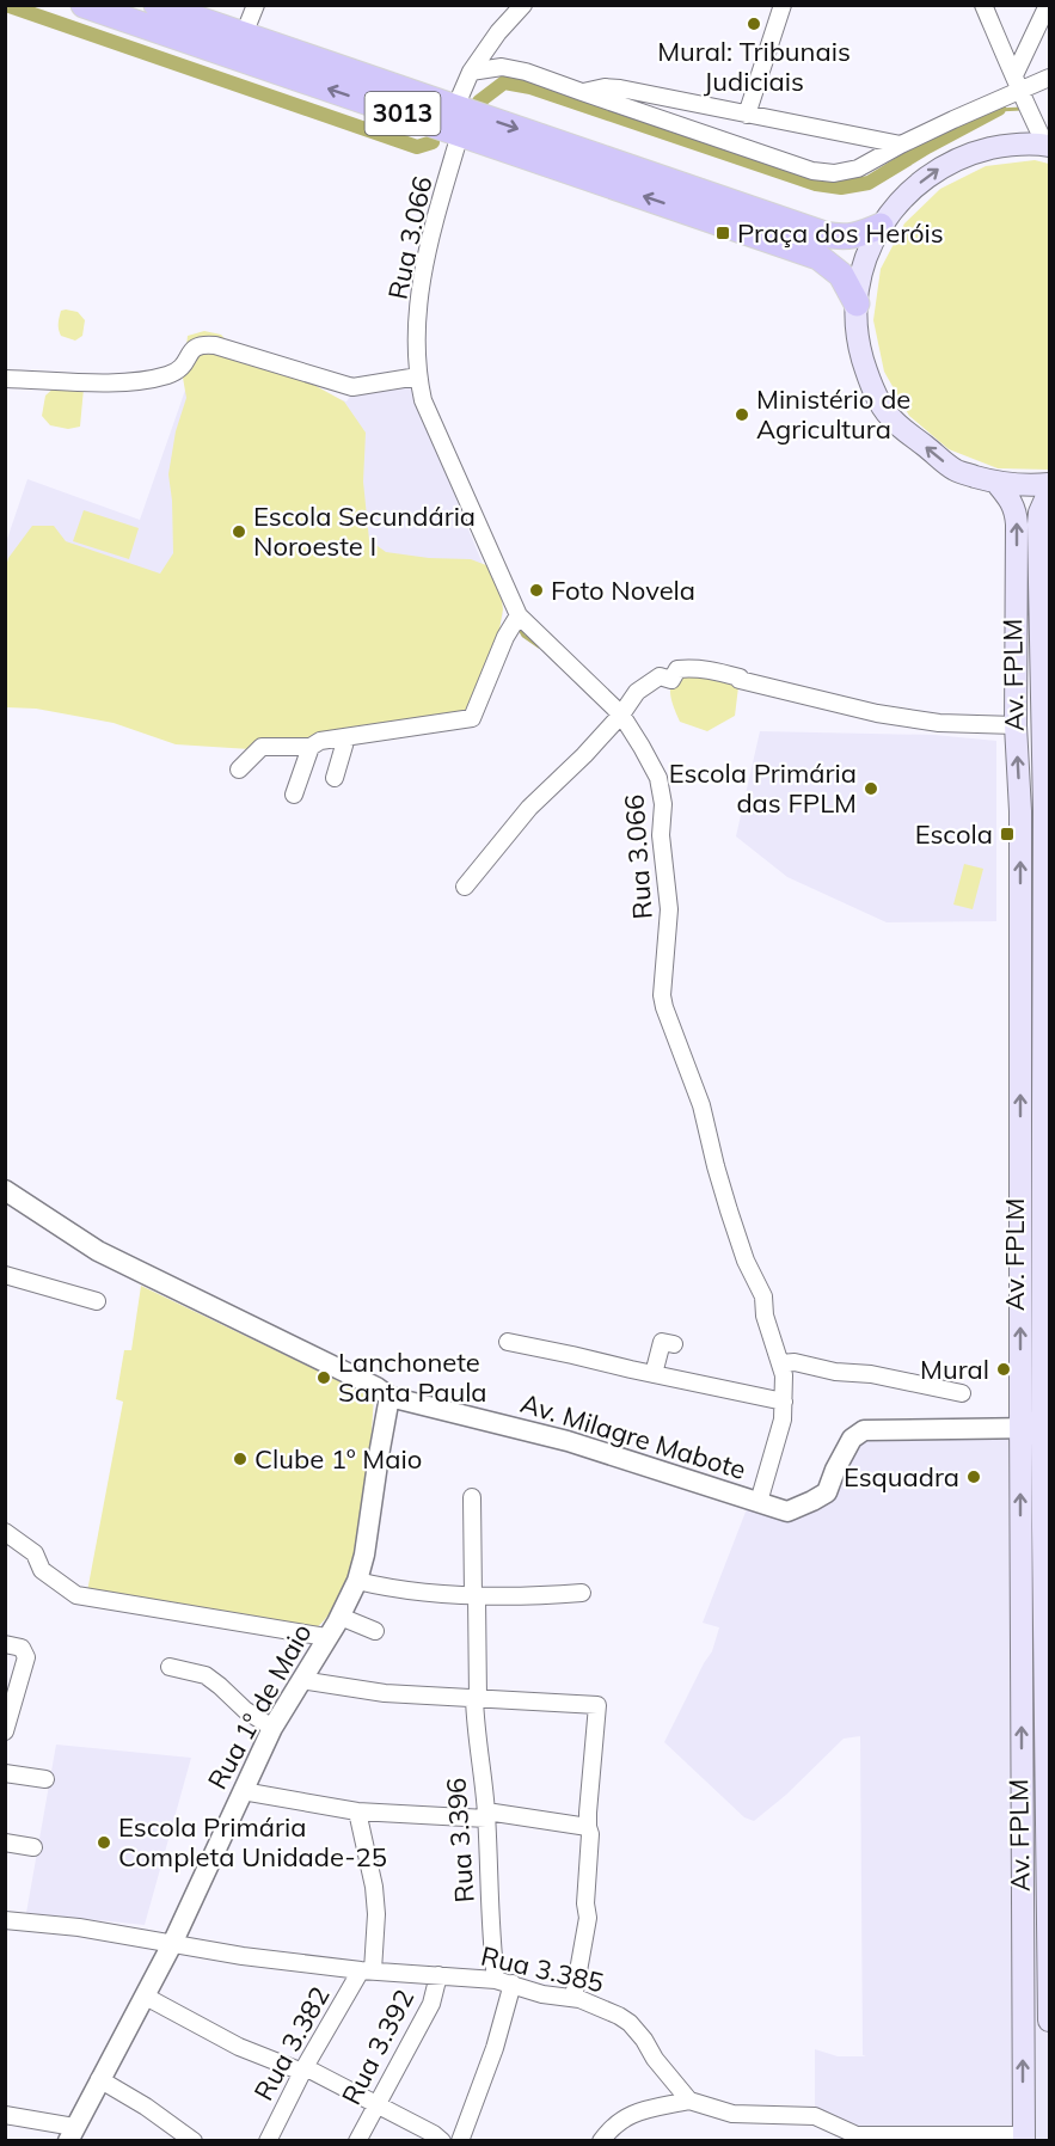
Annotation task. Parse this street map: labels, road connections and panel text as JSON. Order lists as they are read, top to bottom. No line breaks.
{"streets":{"main road":["3013","Av. FPLM"],"street":["Rua 3.066","Av. Milagre Mabote","Rua 1º de Maio","Rua 3.396","Rua 3.385","Rua 3.382","Rua 3.392"]},"crossings":[["3013","Rua 3.066"],["Rua 3.066","Av. Milagre Mabote"],["Av. FPLM","Av. Milagre Mabote"],["Av. Milagre Mabote","Rua 1º de Maio"],["Rua 1º de Maio","Rua 3.385"],["Rua 3.396","Rua 3.385"],["Rua 3.385","Rua 3.382"],["Rua 3.385","Rua 3.392"]],"places":{"other":["Mural: Tribunais Judiciais","Ministério de Agricultura","Escola Secundária Noroeste I","Foto Novela","Escola Primária das FPLM","Mural","Lanchonete Santa Paula","Clube 1º Maio","Esquadra","Escola Primária Completa Unidade-25"],"transit":["Praça dos Heróis","Escola"]}}
